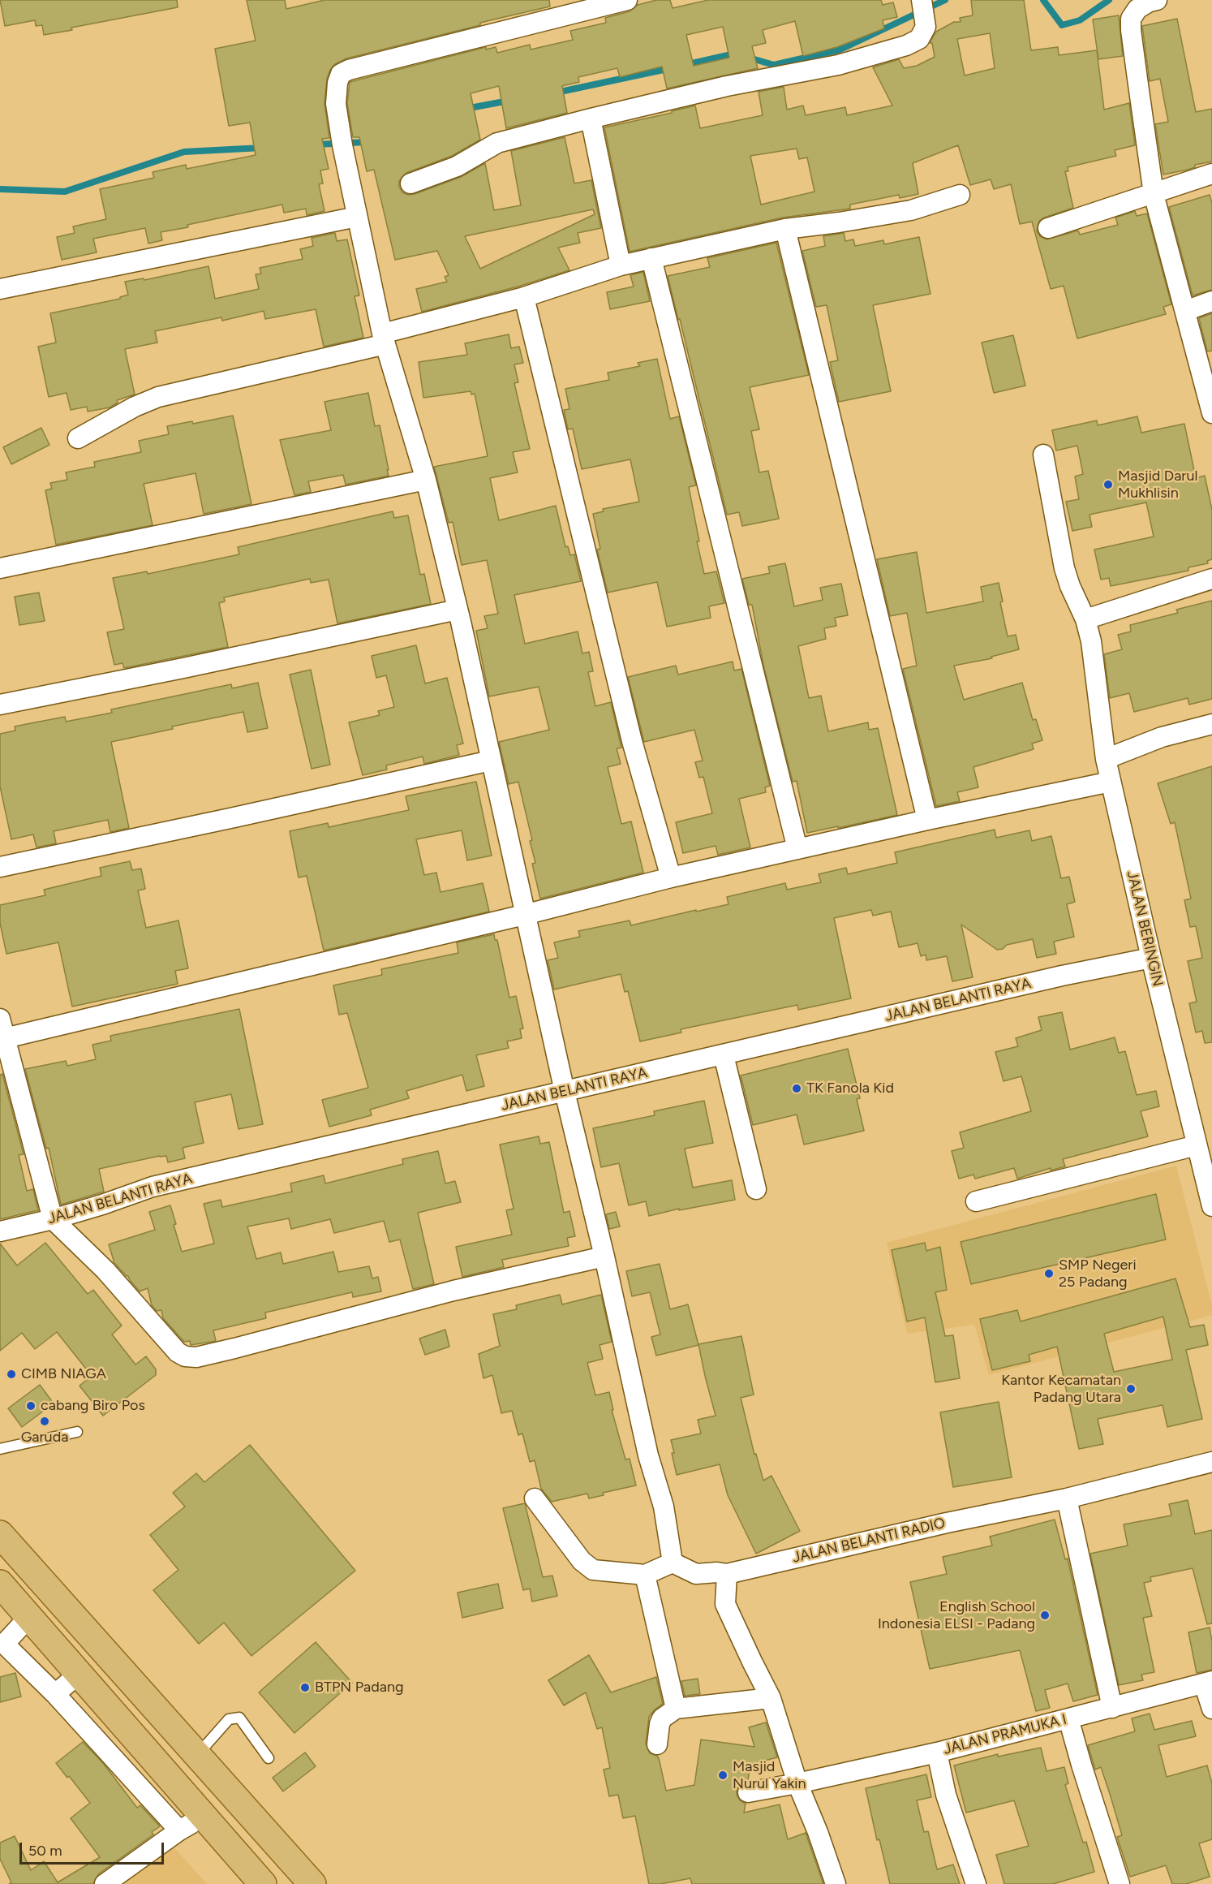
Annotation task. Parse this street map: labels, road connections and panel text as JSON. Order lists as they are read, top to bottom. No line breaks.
{"streets":{"street":["JALAN BERINGIN","JALAN BELANTI RAYA","JALAN BELANTI RADIO","JALAN PRAMUKA I"]},"crossings":[["JALAN BERINGIN","JALAN BELANTI RAYA"]],"places":["Masjid Darul Mukhlisin","TK Fanola Kid","SMP Negeri 25 Padang","CIMB NIAGA","Kantor Kecamatan Padang Utara","cabang Biro Pos","Garuda","English School Indonesia ELSI - Padang","BTPN Padang","Masjid Nurul Yakin"],"scale_bar":"50 m"}
